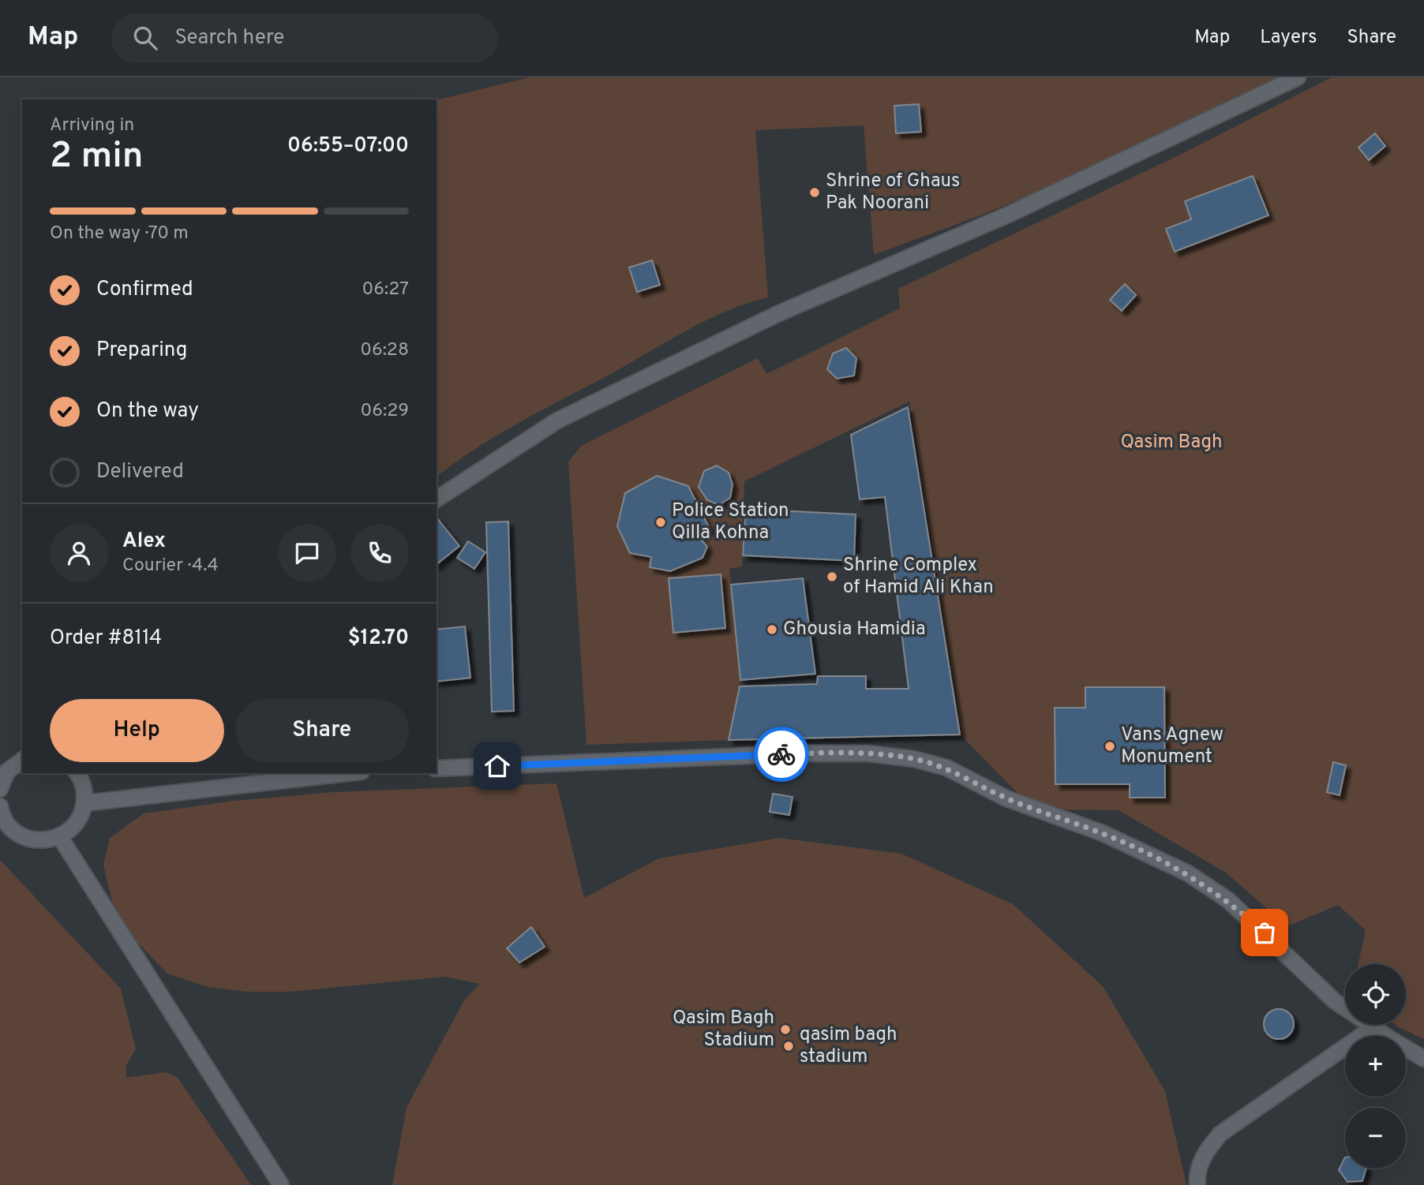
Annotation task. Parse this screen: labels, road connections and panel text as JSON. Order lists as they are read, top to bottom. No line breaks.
{"parks":["Qasim Bagh"],"places":["Shrine of Ghaus Pak Noorani","Police Station Qilla Kohna","Shrine Complex of Hamid Ali Khan","Ghousia Hamidia","Vans Agnew Monument","Qasim Bagh Stadium","qasim bagh stadium"],"page":{"header":"Map","search":"Search here","nav":["Map","Layers","Share"],"heading":["2 min","Arriving in","06:55–07:00"],"panel":["Alex","Courier · 4.4","Order #8114","$12.70"],"bar":"On the way · 70 m","list":[["Confirmed","06:27"],["Preparing","06:28"],["On the way","06:29"],"Delivered"],"buttons":["Help","Share"],"map_buttons":["+","−"]}}
